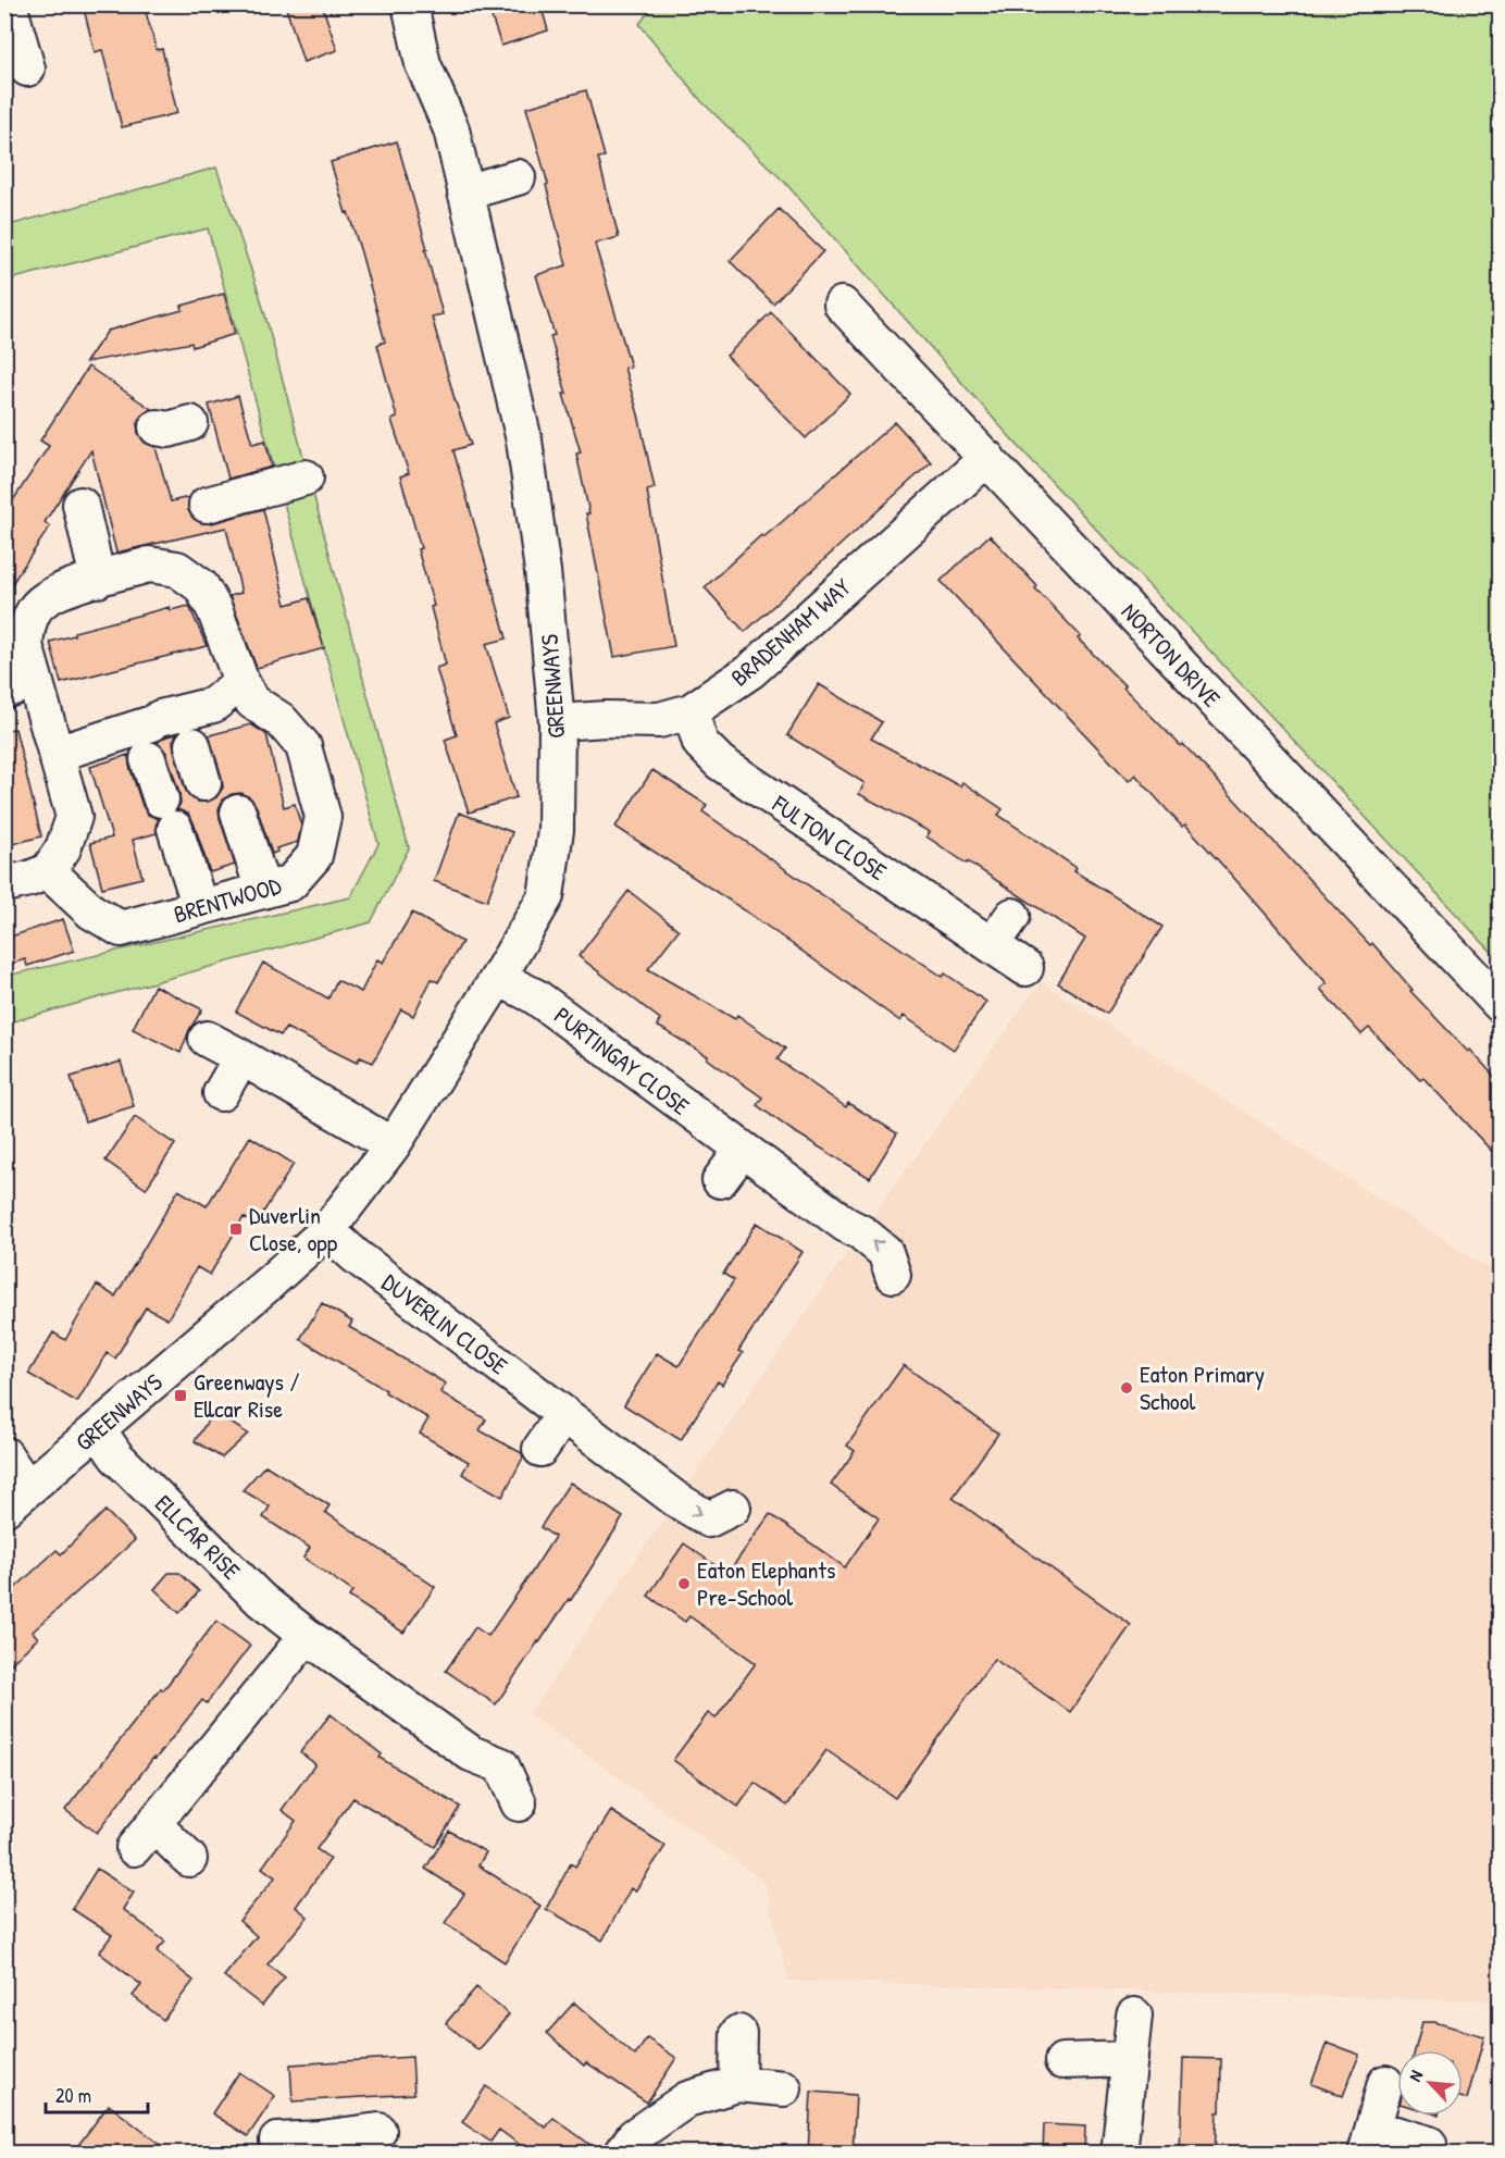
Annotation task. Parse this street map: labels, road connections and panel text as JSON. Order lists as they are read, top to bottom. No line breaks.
{"streets":{"street":["BRADENHAM WAY","NORTON DRIVE","GREENWAYS","FULTON CLOSE","BRENTWOOD","PURTINGAY CLOSE","DUVERLIN CLOSE","ELLCAR RISE"]},"crossings":[["BRADENHAM WAY","NORTON DRIVE"],["BRADENHAM WAY","GREENWAYS"],["BRADENHAM WAY","FULTON CLOSE"],["GREENWAYS","PURTINGAY CLOSE"],["GREENWAYS","DUVERLIN CLOSE"],["GREENWAYS","ELLCAR RISE"]],"one_way":["PURTINGAY CLOSE","DUVERLIN CLOSE"],"places":{"transit":["Duverlin Close, opp","Greenways / Ellcar Rise"],"other":["Eaton Primary School","Eaton Elephants Pre-School"]},"scale_bar":"20 m","north":"top left"}
